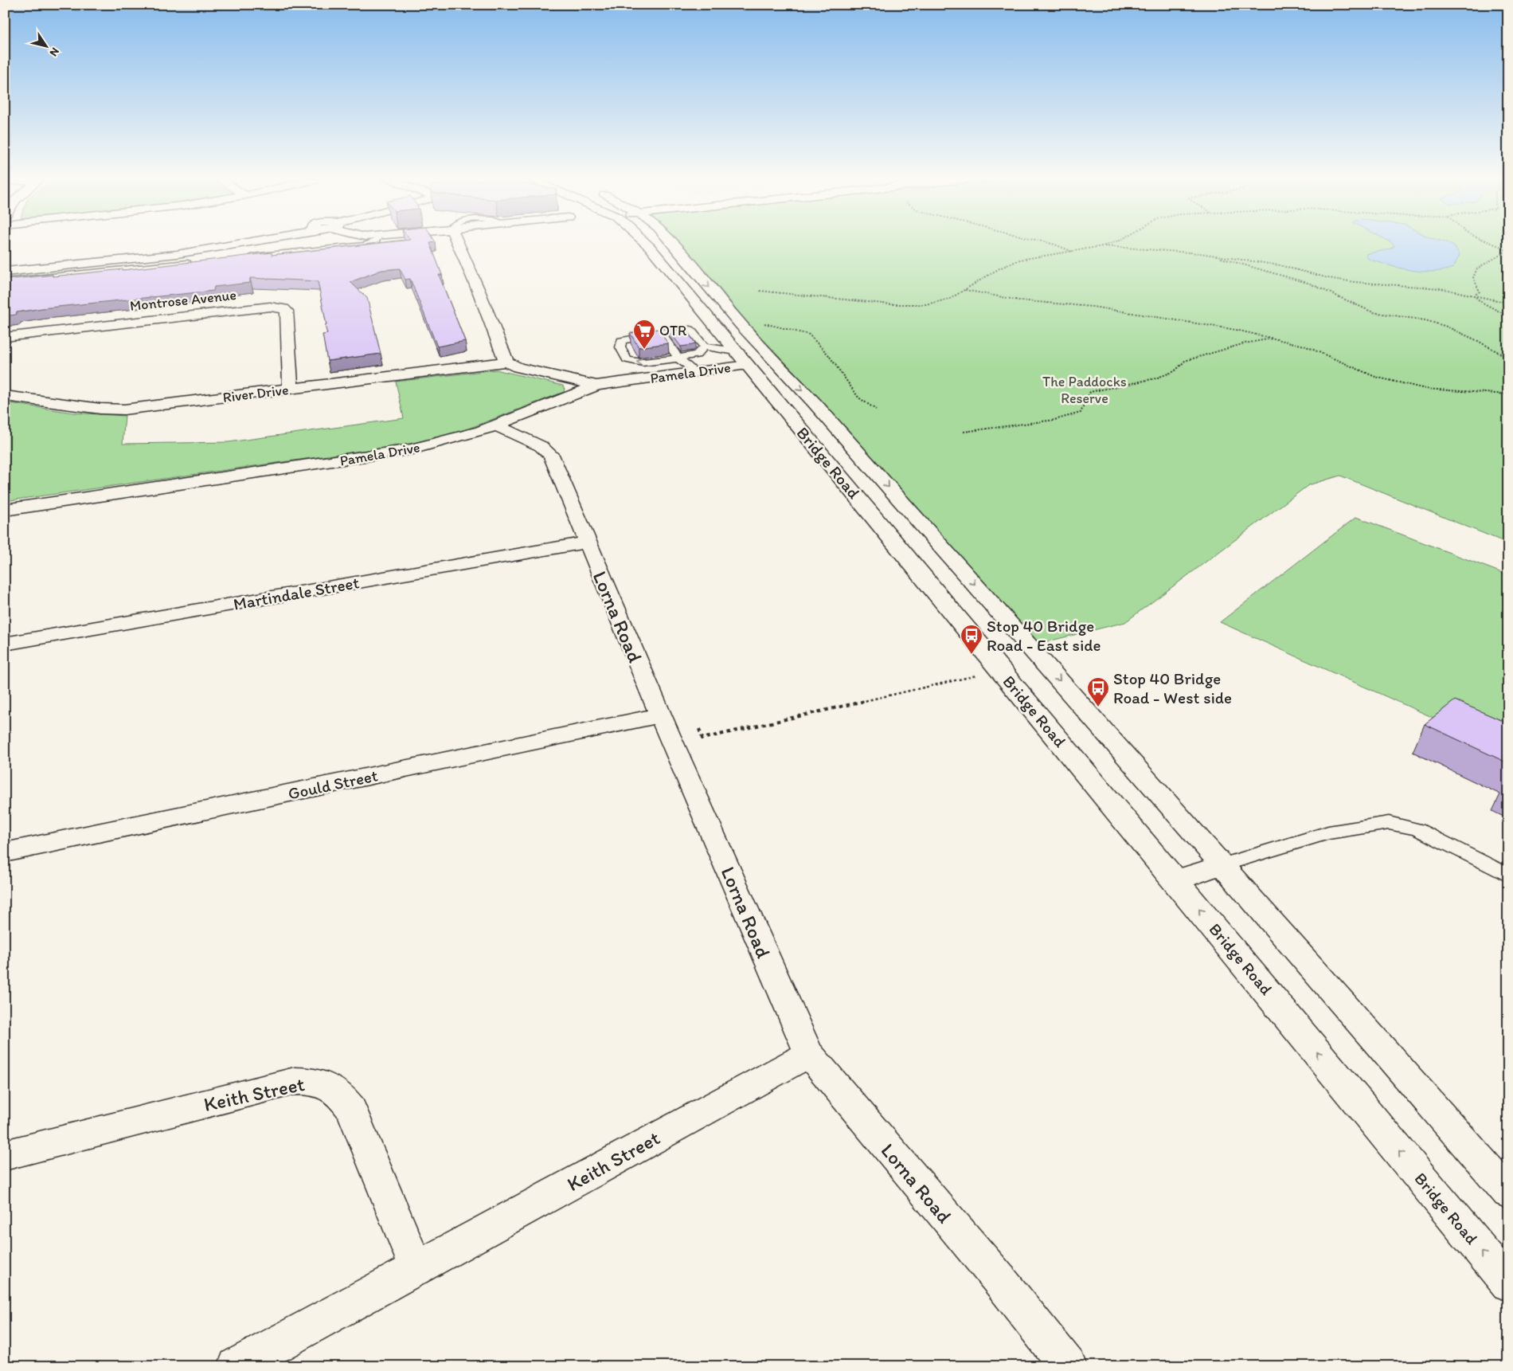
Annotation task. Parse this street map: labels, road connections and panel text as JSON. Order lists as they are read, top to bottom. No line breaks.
{"streets":{"street":["Montrose Avenue","Pamela Drive","River Drive","Bridge Road","Martindale Street","Lorna Road","Gould Street","Keith Street"]},"crossings":[["Montrose Avenue","River Drive"],["Pamela Drive","Bridge Road"],["Pamela Drive","Lorna Road"],["Martindale Street","Lorna Road"],["Lorna Road","Gould Street"],["Lorna Road","Keith Street"]],"parks":["The Paddocks Reserve"],"places":{"supermarket":["OTR"],"bus stop":["Stop 40 Bridge Road - East side","Stop 40 Bridge Road - West side"]},"north":"bottom right"}
